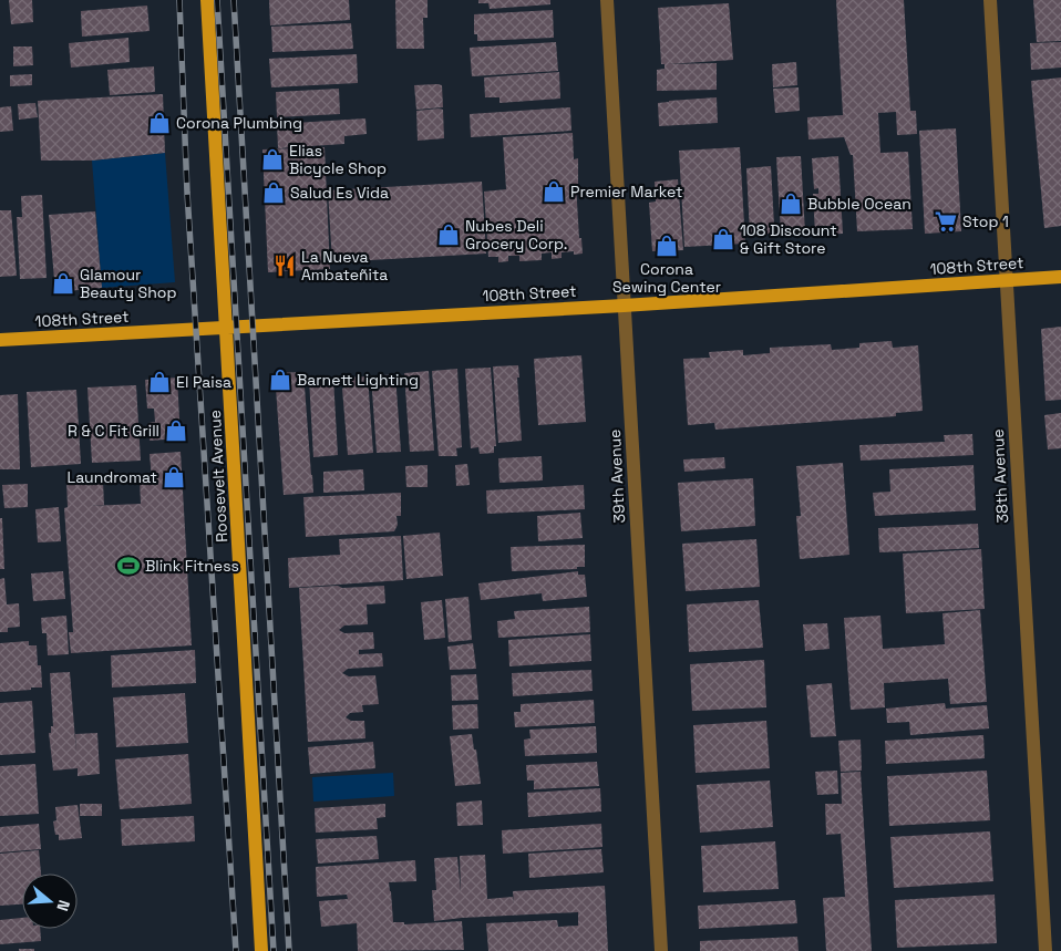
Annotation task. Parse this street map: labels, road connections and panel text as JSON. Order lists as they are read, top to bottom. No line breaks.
{"streets":{"main road":["108th Street","Roosevelt Avenue"],"street":["39th Avenue","38th Avenue"]},"crossings":[["108th Street","Roosevelt Avenue"],["108th Street","39th Avenue"],["108th Street","38th Avenue"]],"places":{"shop":["Corona Plumbing","Elias Bicycle Shop","Premier Market","Salud Es Vida","Bubble Ocean","Nubes Deli Grocery Corp.","108 Discount & Gift Store","Corona Sewing Center","Glamour Beauty Shop","Barnett Lighting","El Paisa","R & C Fit Grill","Laundromat"],"supermarket":["Stop 1"],"restaurant":["La Nueva Ambateñita"],"sports":["Blink Fitness"]},"north":"right"}
